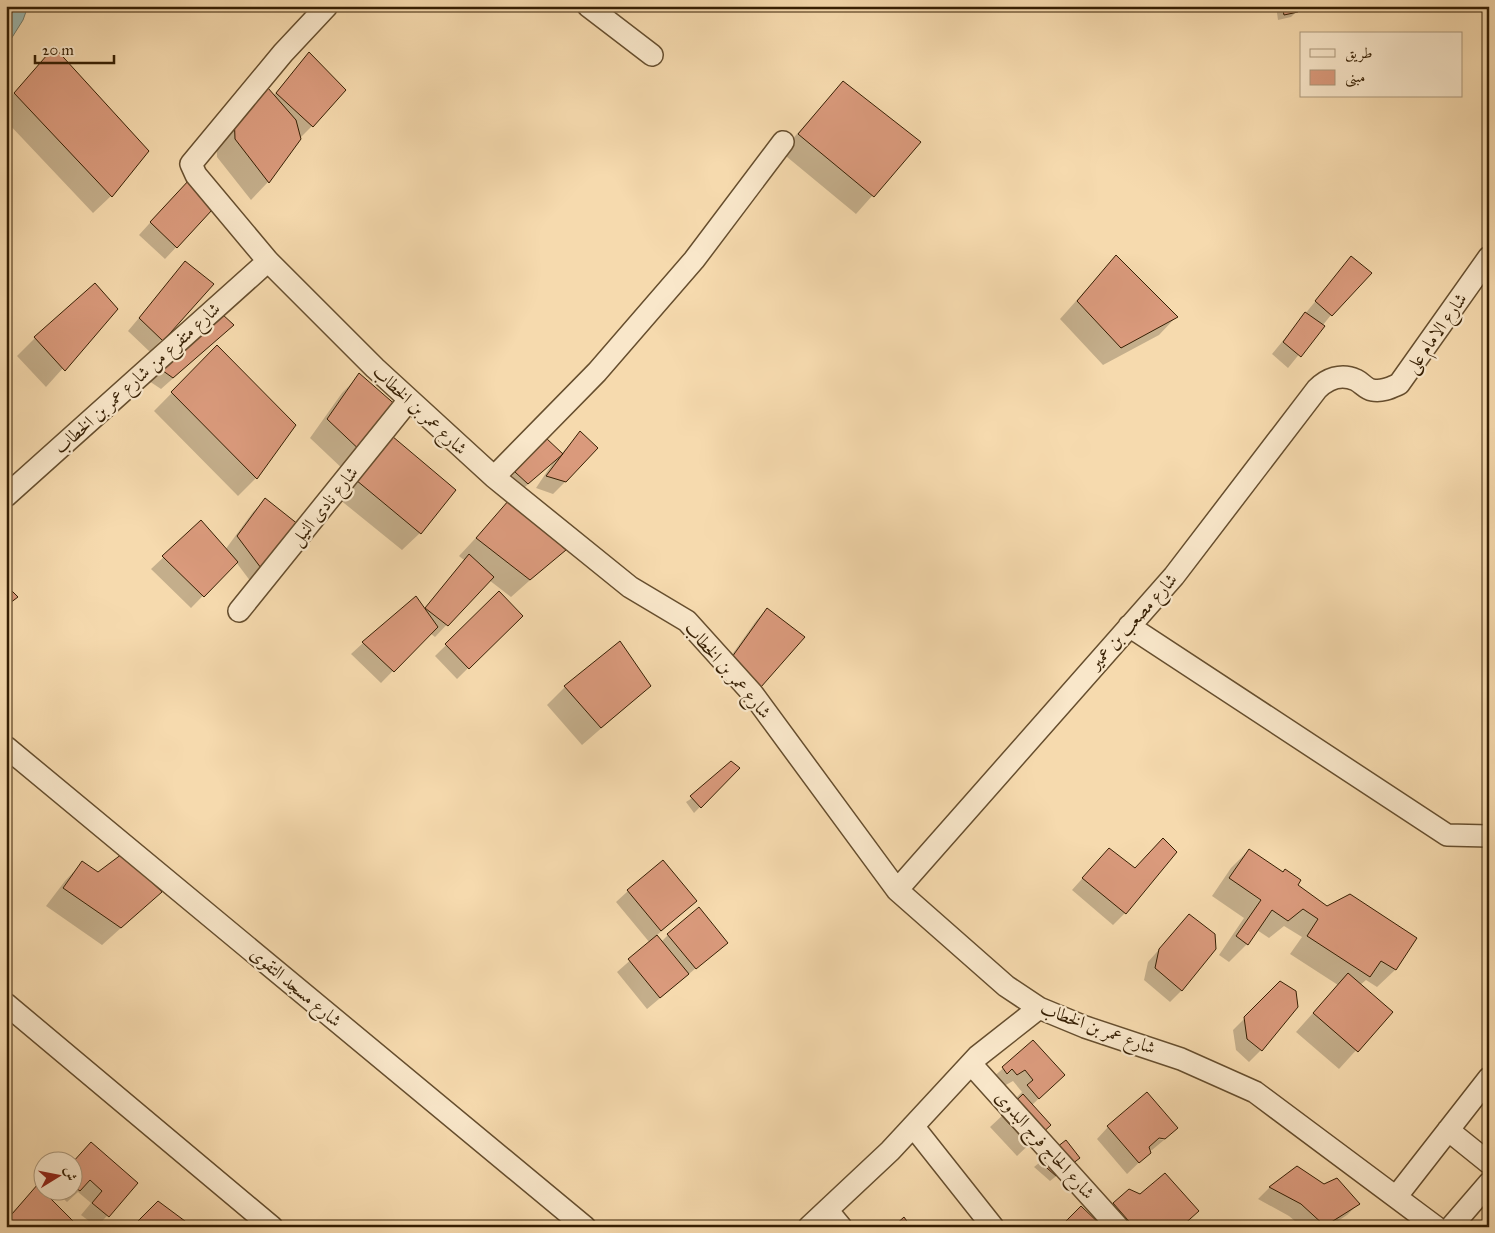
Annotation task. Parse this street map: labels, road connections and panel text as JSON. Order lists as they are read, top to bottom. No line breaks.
{"streets":{"street":["شارع الامام على","شارع متفرع من شارع عمر بن الخطاب","شارع عمر بن الخطاب","شارع نادى النيل","شارع مصعب بن عمير","شارع مسجد التقوى","شارع الحاج فرج البدوى"]},"crossings":[["شارع الامام على","شارع مصعب بن عمير"],["شارع متفرع من شارع عمر بن الخطاب","شارع عمر بن الخطاب"],["شارع عمر بن الخطاب","شارع نادى النيل"],["شارع عمر بن الخطاب","شارع مصعب بن عمير"]],"legend":["طريق","مبنى"],"scale_bar":"20 m","north":"right"}
